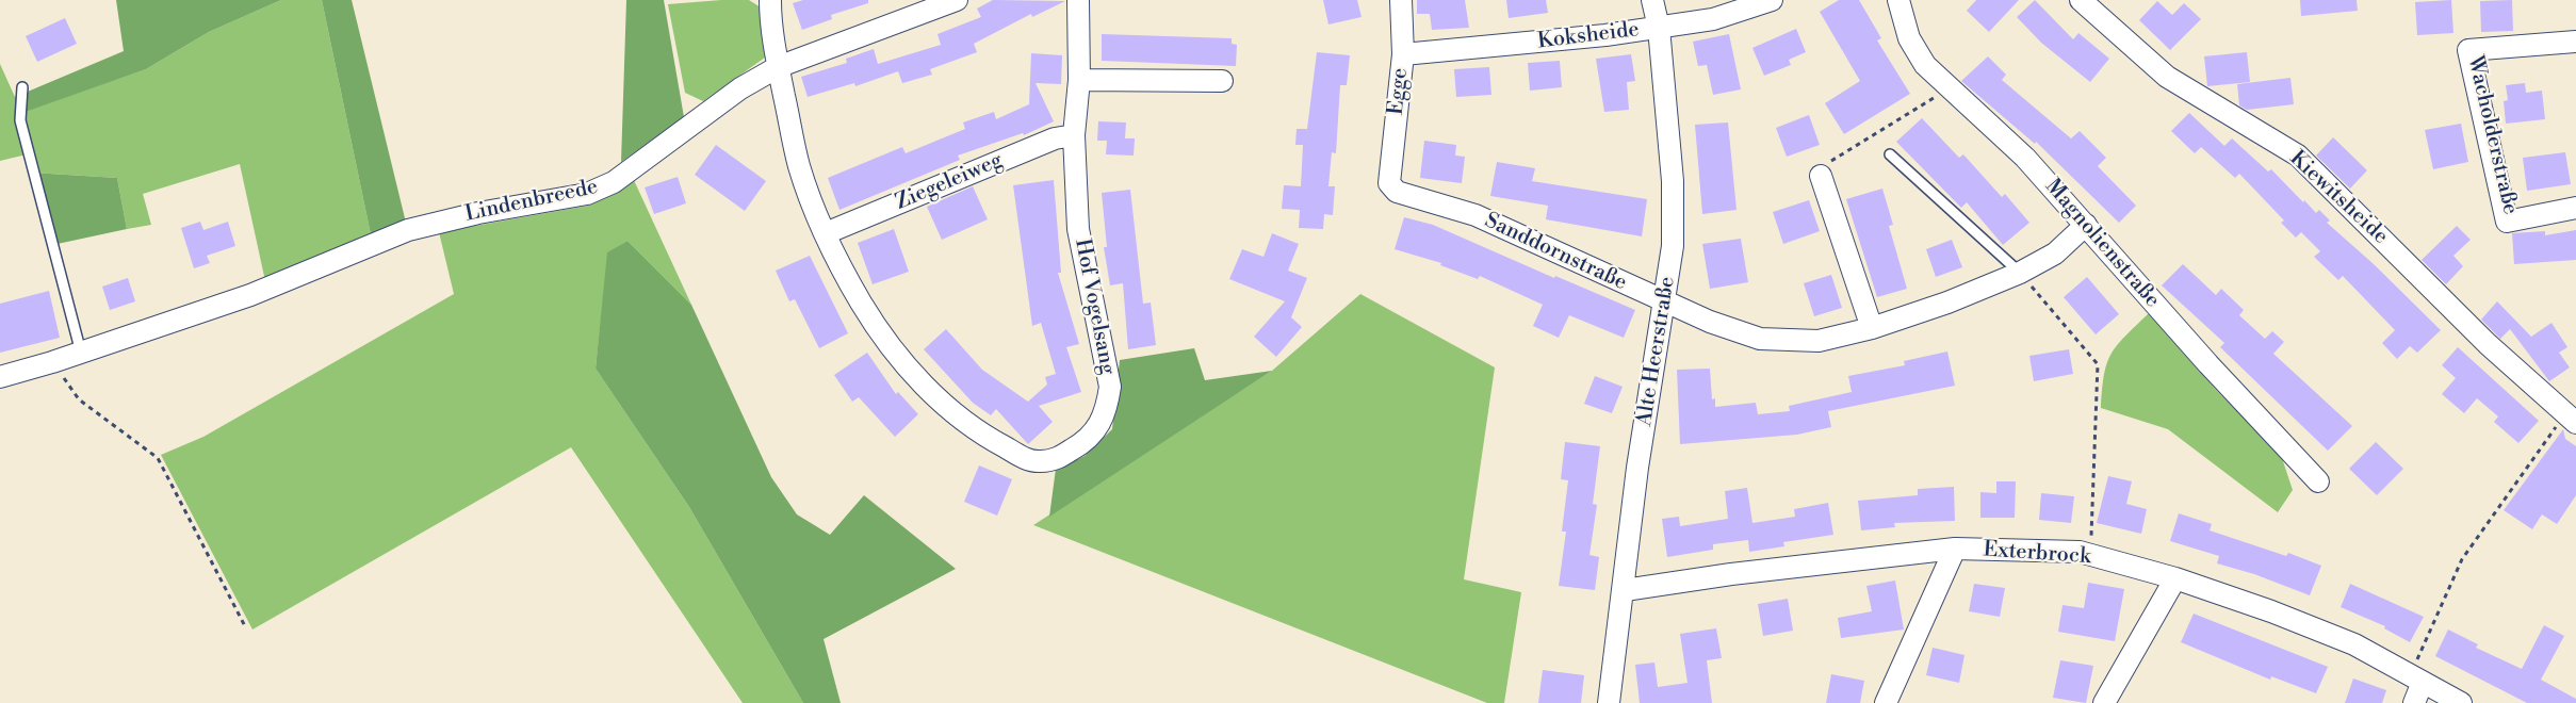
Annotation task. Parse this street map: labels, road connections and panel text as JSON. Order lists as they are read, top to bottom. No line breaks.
{"streets":{"street":["Koksheide","Egge","Wacholderstraße","Ziegeleiweg","Kiewitsheide","Lindenbreede","Magnolienstraße","Sanddornstraße","Hof Vogelsang","Alte Heerstraße","Exterbrock"]},"crossings":[["Koksheide","Egge"],["Koksheide","Alte Heerstraße"],["Egge","Sanddornstraße"],["Ziegeleiweg","Hof Vogelsang"],["Lindenbreede","Hof Vogelsang"],["Magnolienstraße","Sanddornstraße"],["Sanddornstraße","Alte Heerstraße"],["Alte Heerstraße","Exterbrock"]]}
